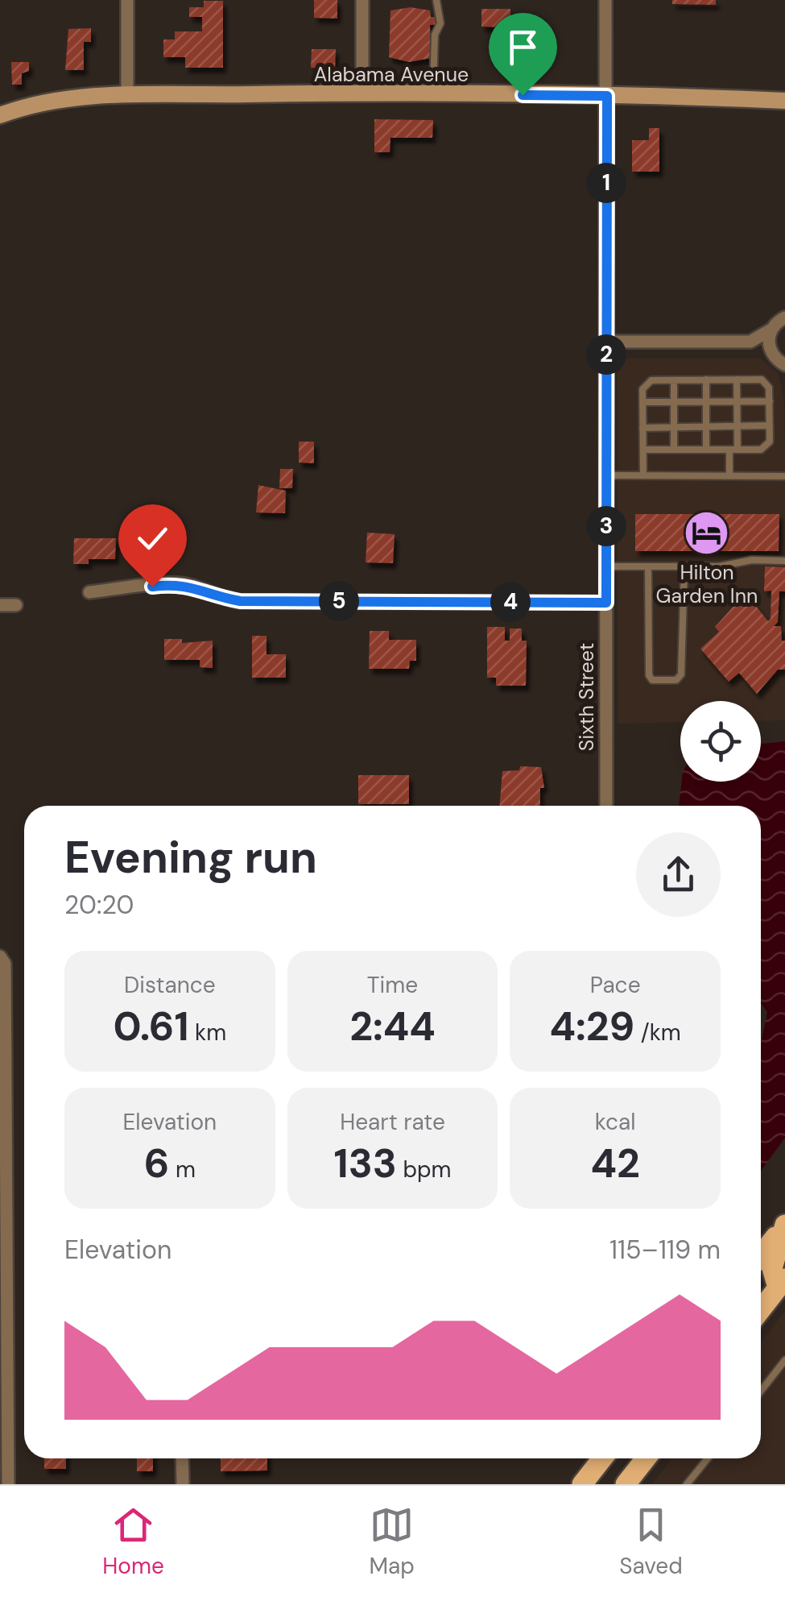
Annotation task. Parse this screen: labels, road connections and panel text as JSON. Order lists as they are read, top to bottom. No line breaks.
{"streets":{"street":["Alabama Avenue","Sixth Street"]},"crossings":[["Alabama Avenue","Sixth Street"]],"places":{"hotel":["Hilton Garden Inn"]},"page":{"pins":["1","2","3","5","4"],"heading":["Evening run","20:20"],"stats":[["Distance","0.61 km"],["Time","2:44"],["Pace","4:29 /km"],["Elevation","6 m"],["Heart rate","133 bpm"],["kcal","42"]],"chart":["Elevation","115–119 m"],"tabs":["Home","Map","Saved"]}}
